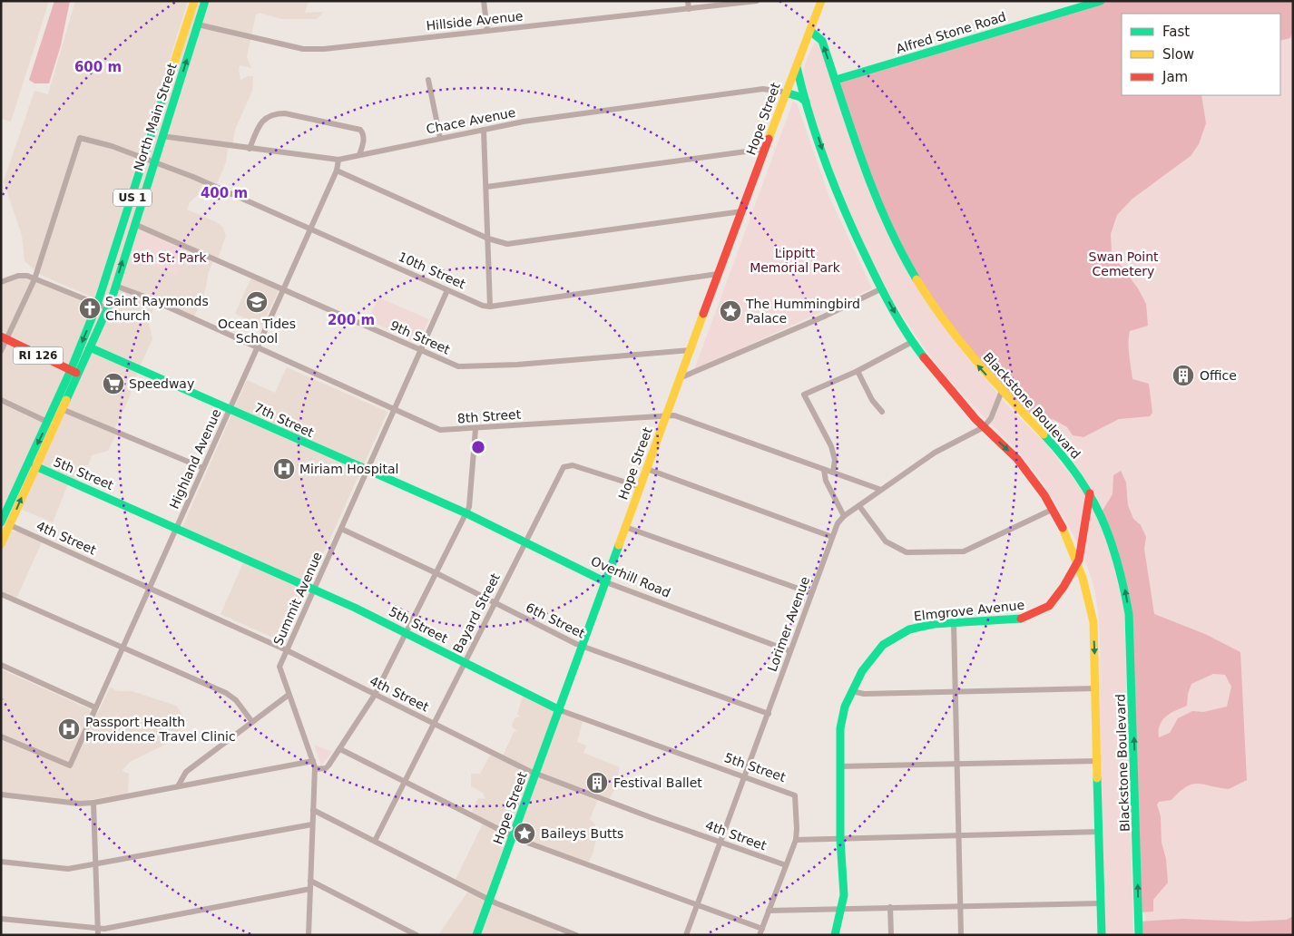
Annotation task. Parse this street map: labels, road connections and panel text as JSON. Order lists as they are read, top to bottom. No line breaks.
{"streets":{"main road":["Alfred Stone Road","North Main Street","Hope Street","US 1","RI 126","Blackstone Boulevard","7th Street","5th Street","Overhill Road","Elmgrove Avenue"],"street":["Hillside Avenue","Chace Avenue","10th Street","9th Street","8th Street","Highland Avenue","4th Street","Summit Avenue","Bayard Street","6th Street","Lorimer Avenue"]},"crossings":[["Hillside Avenue","North Main Street"],["Hillside Avenue","US 1"],["Alfred Stone Road","Blackstone Boulevard"],["North Main Street","Chace Avenue"],["North Main Street","US 1"],["North Main Street","10th Street"],["North Main Street","9th Street"],["North Main Street","RI 126"],["North Main Street","8th Street"],["North Main Street","7th Street"],["North Main Street","5th Street"],["North Main Street","4th Street"],["Hope Street","Chace Avenue"],["Hope Street","10th Street"],["Hope Street","9th Street"],["Hope Street","Blackstone Boulevard"],["Hope Street","8th Street"],["Hope Street","5th Street"],["Hope Street","4th Street"],["Hope Street","Overhill Road"],["Hope Street","Bayard Street"],["Hope Street","6th Street"],["Chace Avenue","Highland Avenue"],["10th Street","Highland Avenue"],["10th Street","Summit Avenue"],["9th Street","Highland Avenue"],["9th Street","Summit Avenue"],["Blackstone Boulevard","Elmgrove Avenue"],["Blackstone Boulevard","Lorimer Avenue"],["8th Street","Highland Avenue"],["8th Street","Summit Avenue"],["8th Street","Lorimer Avenue"],["7th Street","Highland Avenue"],["7th Street","Overhill Road"],["7th Street","Summit Avenue"],["Highland Avenue","5th Street"],["Highland Avenue","4th Street"],["5th Street","Summit Avenue"],["5th Street","Bayard Street"],["5th Street","Lorimer Avenue"],["4th Street","Summit Avenue"],["4th Street","Bayard Street"],["4th Street","Lorimer Avenue"],["Overhill Road","Bayard Street"],["Overhill Road","Lorimer Avenue"],["Summit Avenue","6th Street"],["Bayard Street","6th Street"],["6th Street","Lorimer Avenue"]],"parks":["Lippitt Memorial Park","Swan Point Cemetery","9th St. Park"],"places":{"school or university":["Ocean Tides School"],"church":["Saint Raymonds Church"],"place":["The Hummingbird Palace","Baileys Butts"],"building":["Office","Festival Ballet"],"supermarket":["Speedway"],"hospital":["Miriam Hospital","Passport Health Providence Travel Clinic"]},"legend":["Fast","Slow","Jam"],"rings":["600 m","400 m","200 m"]}
